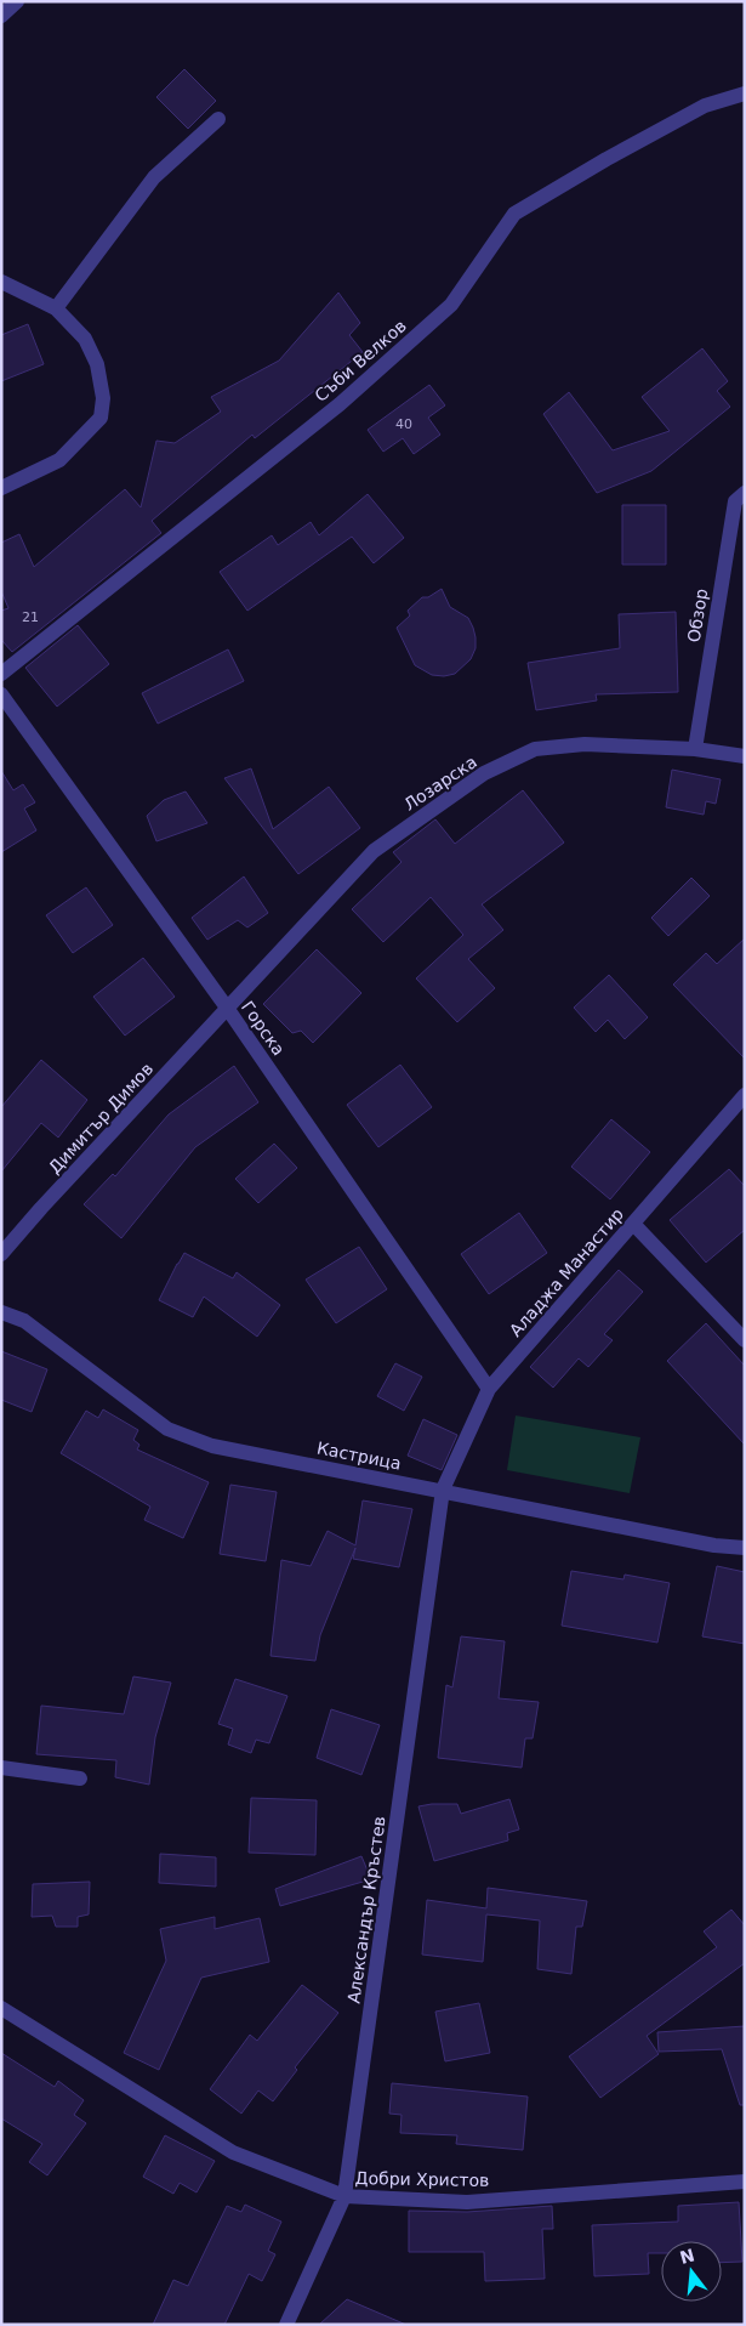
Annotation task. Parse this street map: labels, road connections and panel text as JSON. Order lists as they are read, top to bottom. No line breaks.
{"streets":{"street":["Съби Велков","Обзор","Лозарска","Горска","Димитър Димов","Аладжа Манастир","Кастрица","Александър Кръстев","Добри Христов"]},"crossings":[["Обзор","Лозарска"],["Лозарска","Горска"],["Лозарска","Димитър Димов"],["Горска","Димитър Димов"],["Горска","Аладжа Манастир"],["Аладжа Манастир","Кастрица"],["Аладжа Манастир","Александър Кръстев"],["Кастрица","Александър Кръстев"],["Александър Кръстев","Добри Христов"]],"house_numbers":["40","21"],"north":"top"}
